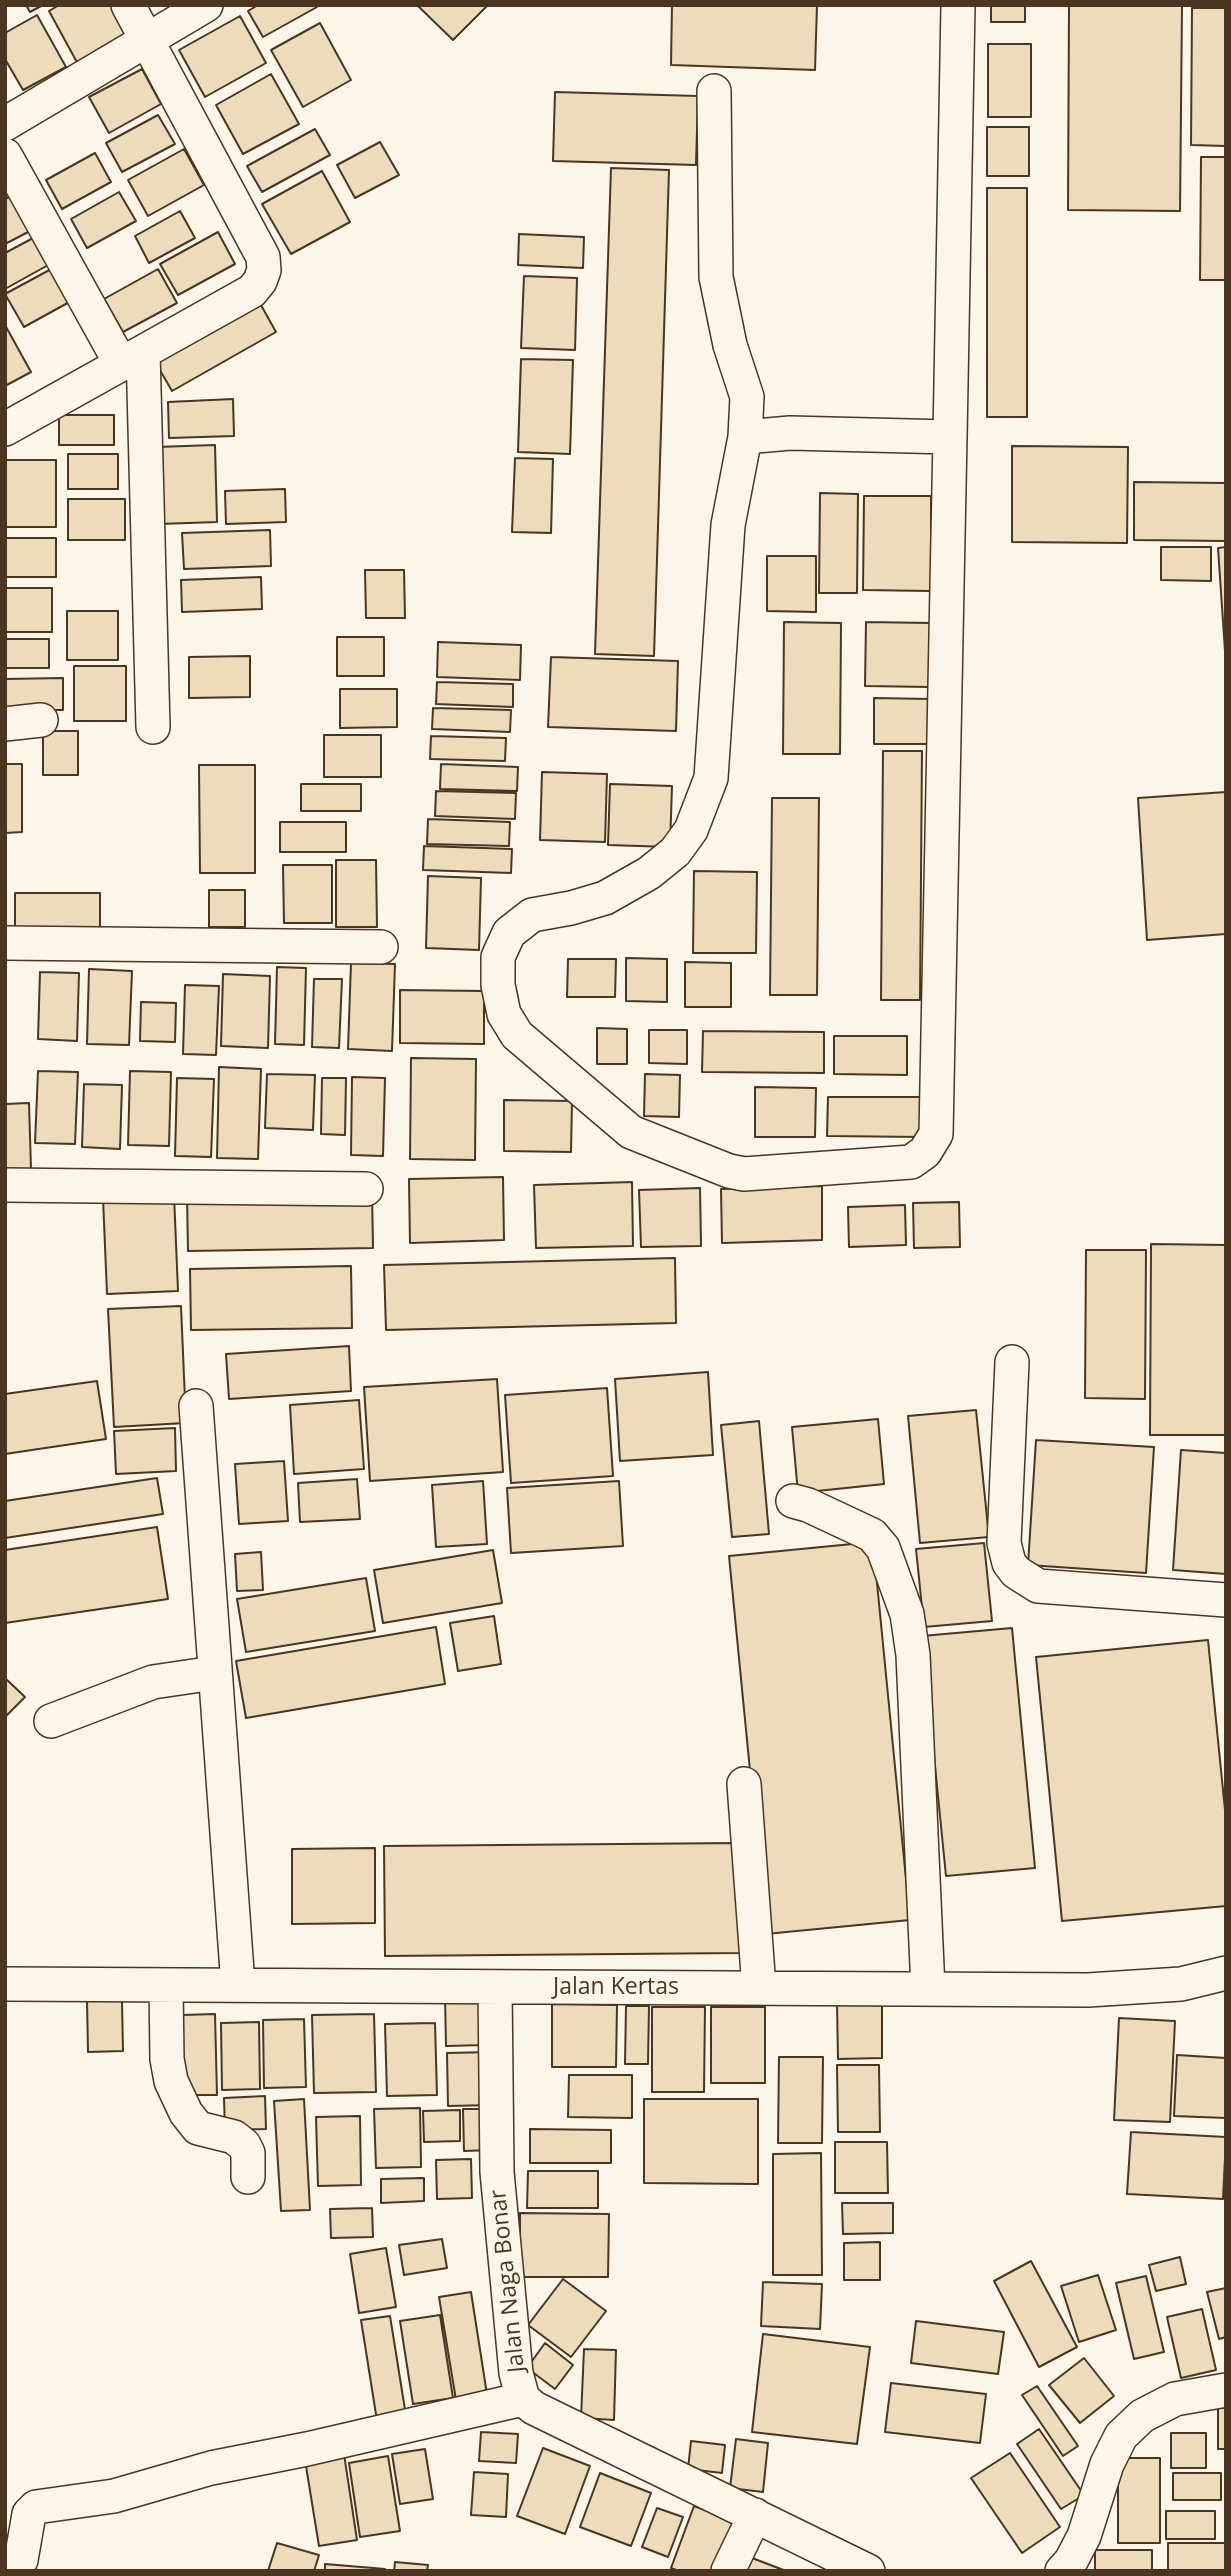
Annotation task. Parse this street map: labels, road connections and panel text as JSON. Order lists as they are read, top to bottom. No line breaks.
{"streets":{"street":["Jalan Kertas","Jalan Naga Bonar"]},"crossings":[["Jalan Kertas","Jalan Naga Bonar"]]}
